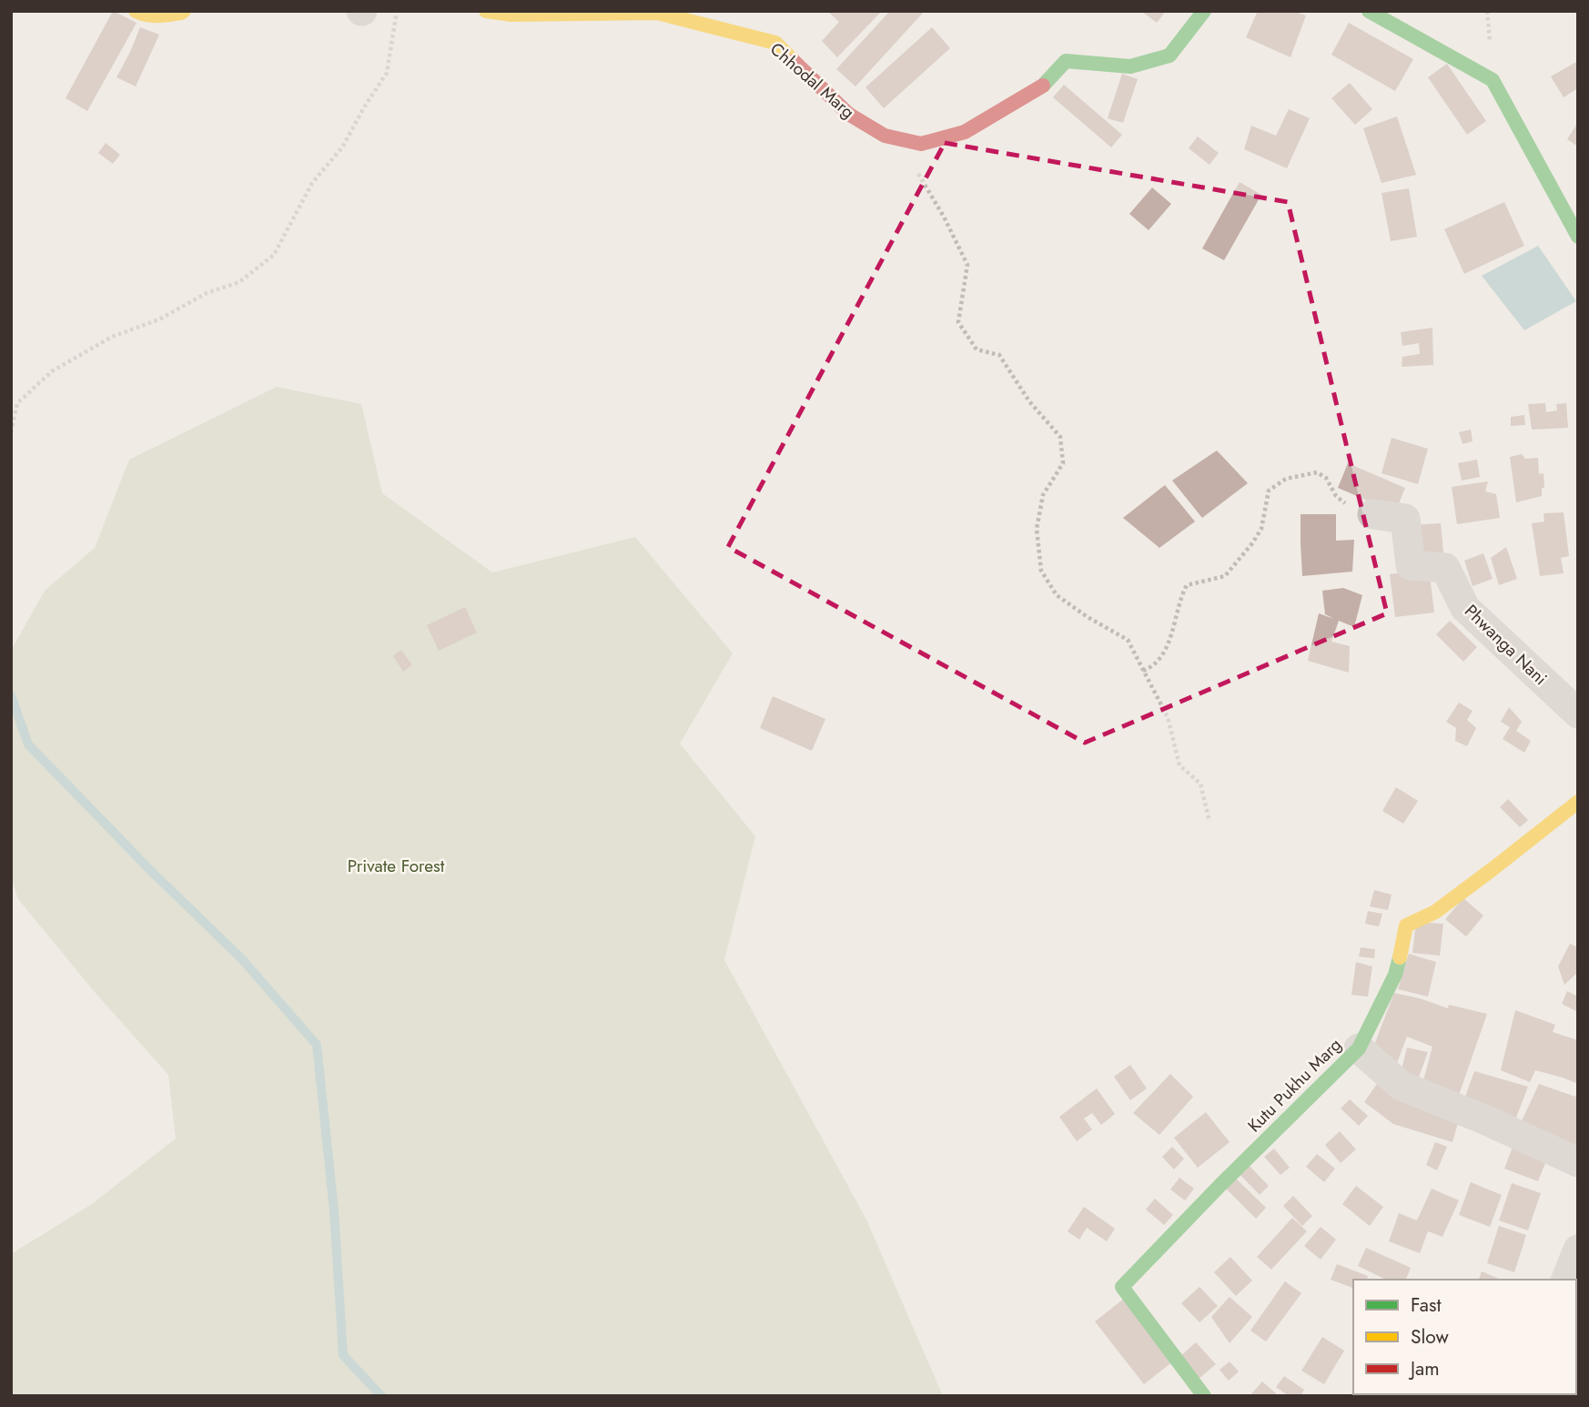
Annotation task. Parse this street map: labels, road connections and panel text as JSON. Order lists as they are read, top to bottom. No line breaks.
{"streets":{"street":["Chhodal Marg","Phwanga Nani","Kutu Pukhu Marg"]},"parks":["Private Forest"],"legend":["Fast","Slow","Jam"]}
